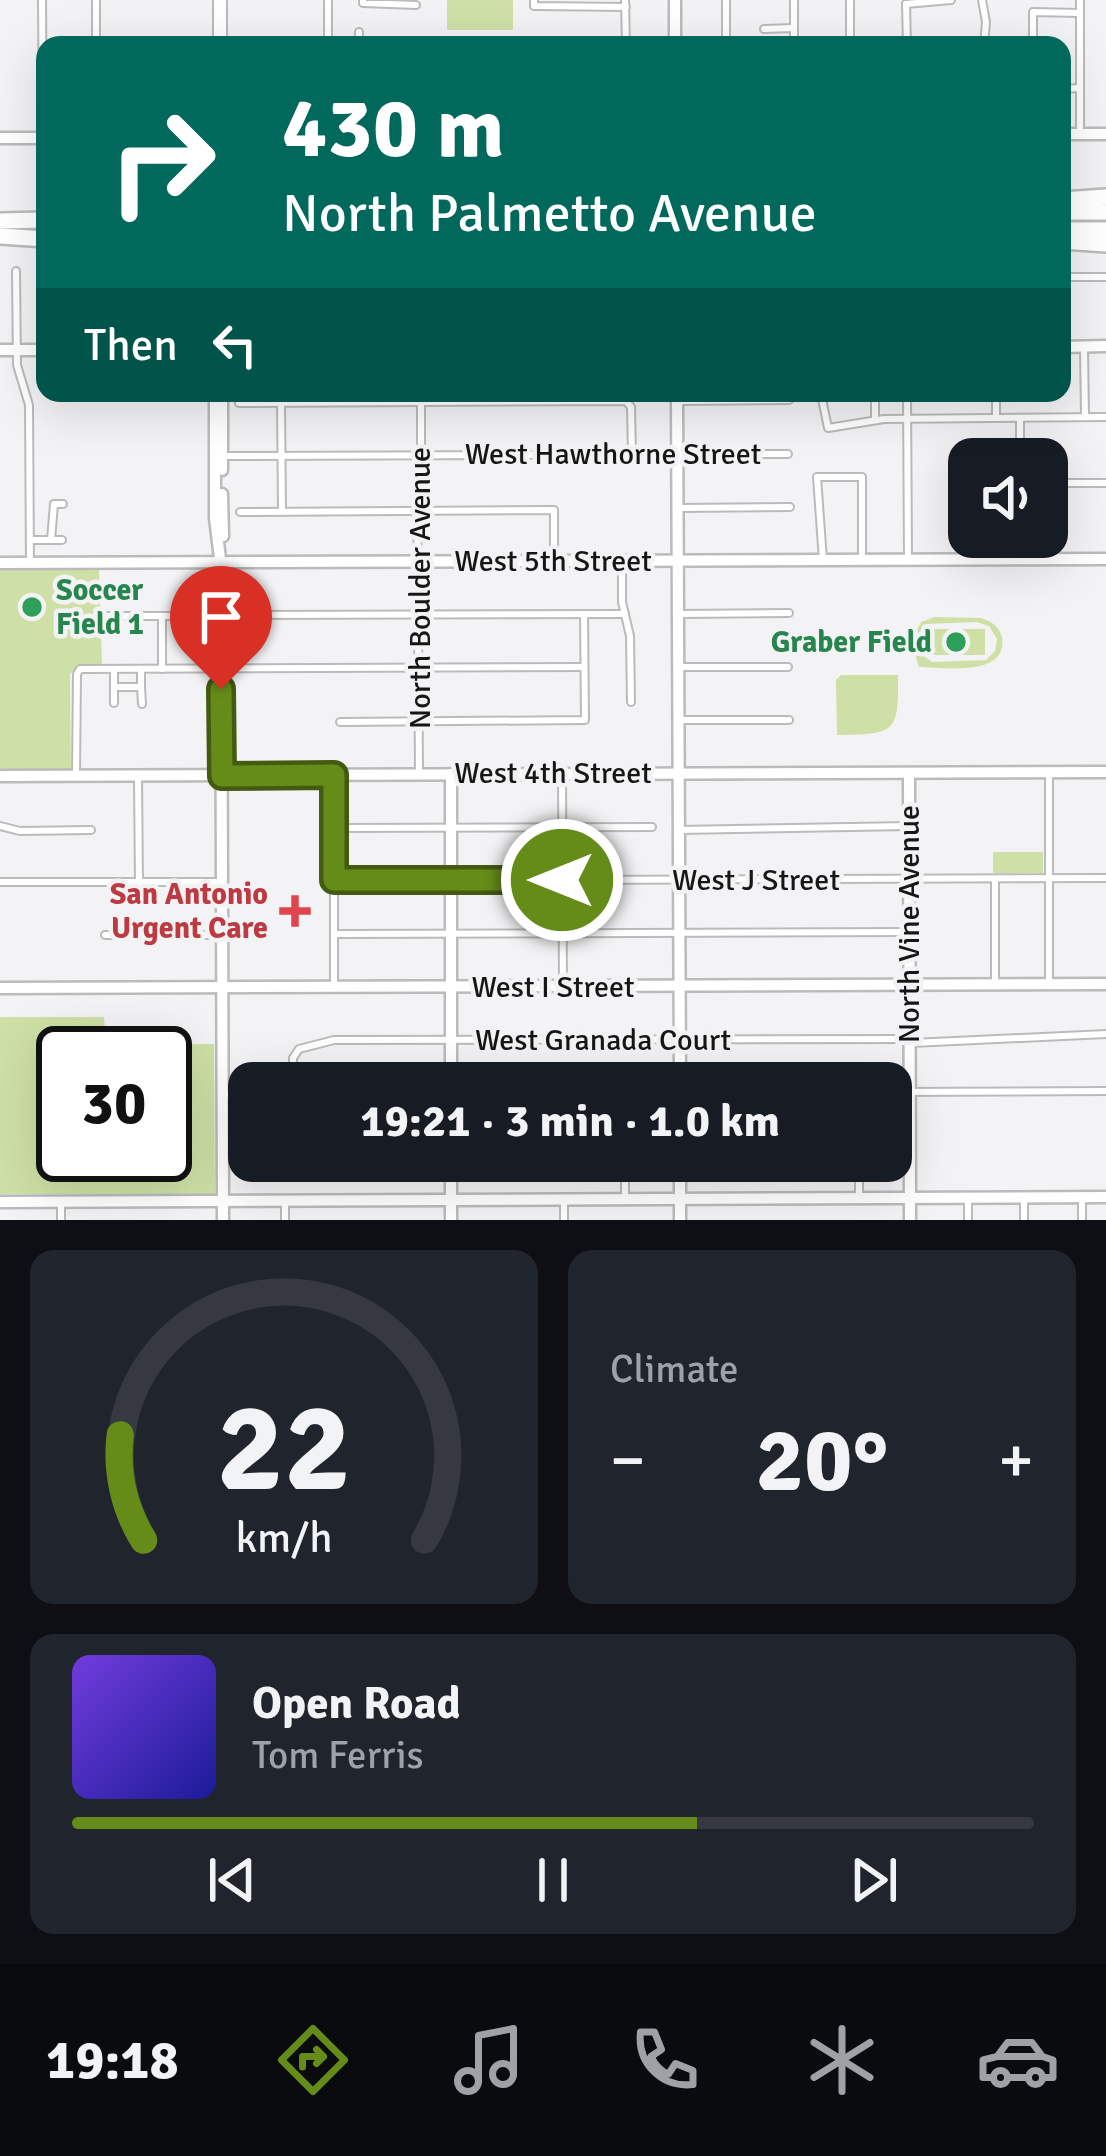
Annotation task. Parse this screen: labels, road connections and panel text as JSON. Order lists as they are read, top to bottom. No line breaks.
{"streets":{"street":["West Hawthorne Street","West 5th Street","North Boulder Avenue","West 4th Street","West J Street","North Vine Avenue","West I Street","West Granada Court"]},"crossings":[["West Hawthorne Street","North Boulder Avenue"],["West 5th Street","North Boulder Avenue"],["North Boulder Avenue","West 4th Street"],["West 4th Street","North Vine Avenue"],["West J Street","North Vine Avenue"],["North Vine Avenue","West I Street"],["North Vine Avenue","West Granada Court"]],"places":{"other":["Soccer Field 1","Graber Field"],"health":["San Antonio Urgent Care"]},"page":{"turn":["430 m","North Palmetto Avenue"],"then":"Then","limit":"30","trip":"19:21 · 3 min · 1.0 km","tile":"Climate","heat":["−","20°","+"],"song":["Open Road","Tom Ferris"],"tabs":"19:18","gauge":["22","km/h"]}}
